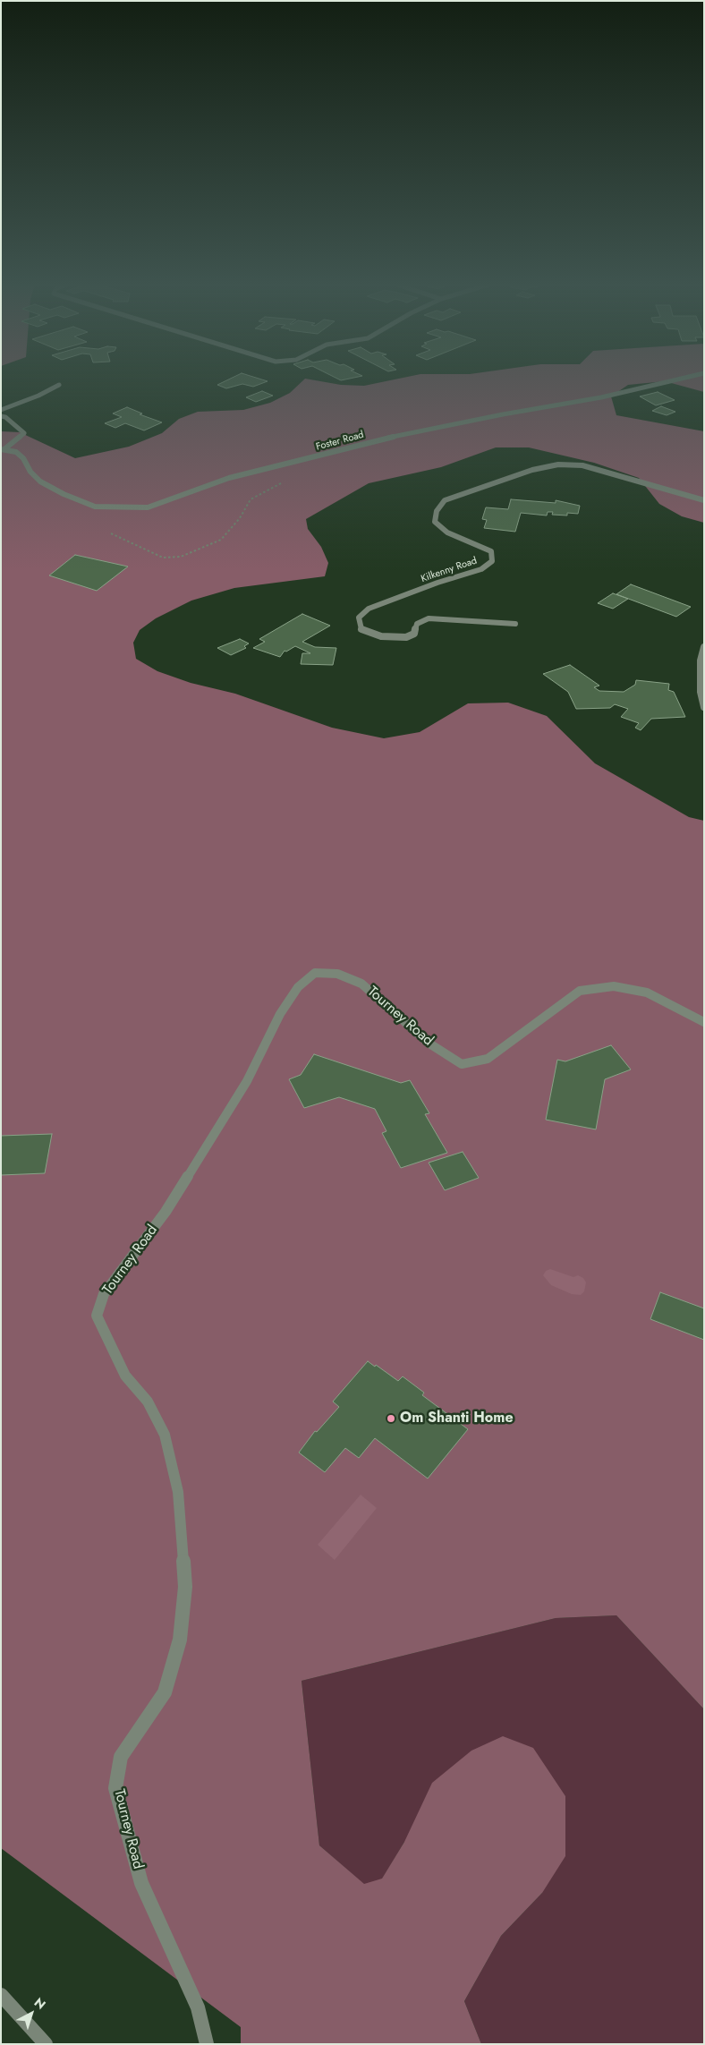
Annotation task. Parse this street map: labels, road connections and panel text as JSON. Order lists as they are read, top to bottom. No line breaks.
{"streets":{"street":["Foster Road","Kilkenny Road","Tourney Road"]},"places":["Om Shanti Home"],"north":"top right"}
